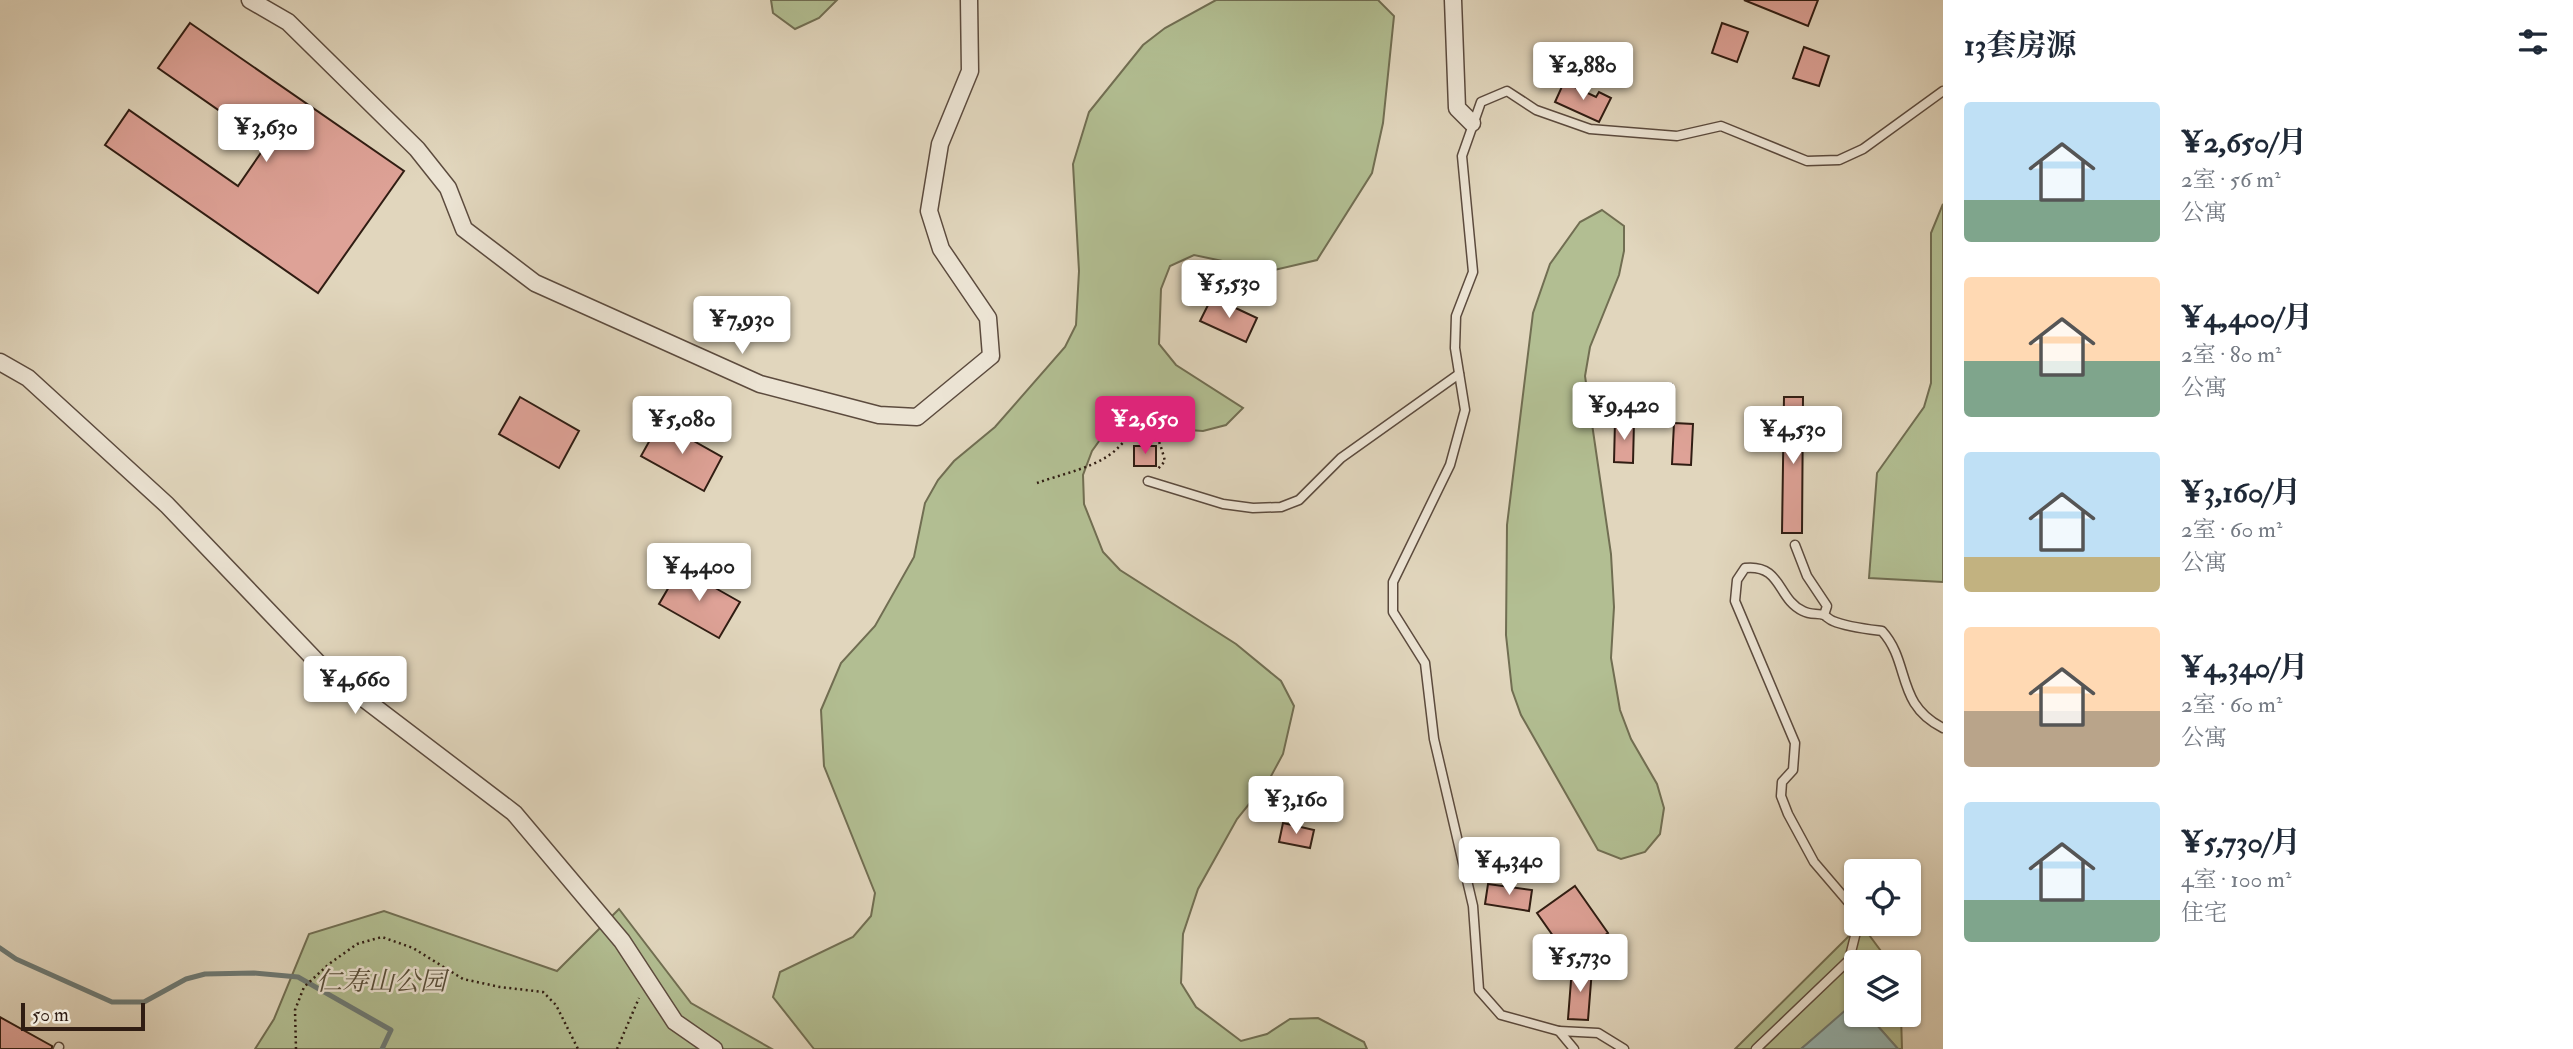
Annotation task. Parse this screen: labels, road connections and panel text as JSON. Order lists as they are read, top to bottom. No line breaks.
{"parks":["仁寿山公园"],"scale_bar":"50 m","page":{"heading":"13套房源","price":["¥2,880","¥3,630","¥5,530","¥7,930","¥9,420","¥5,080","¥2,650","¥4,530","¥4,400","¥4,660","¥3,160","¥4,340","¥5,730"],"list":[{"name":"¥2,650/月","note":"2室 · 56 m² · 公寓"},{"name":"¥4,400/月","note":"2室 · 80 m² · 公寓"},{"name":"¥3,160/月","note":"2室 · 60 m² · 公寓"},{"name":"¥4,340/月","note":"2室 · 60 m² · 公寓"},{"name":"¥5,730/月","note":"4室 · 100 m² · 住宅"}],"scale":"50 m"}}
